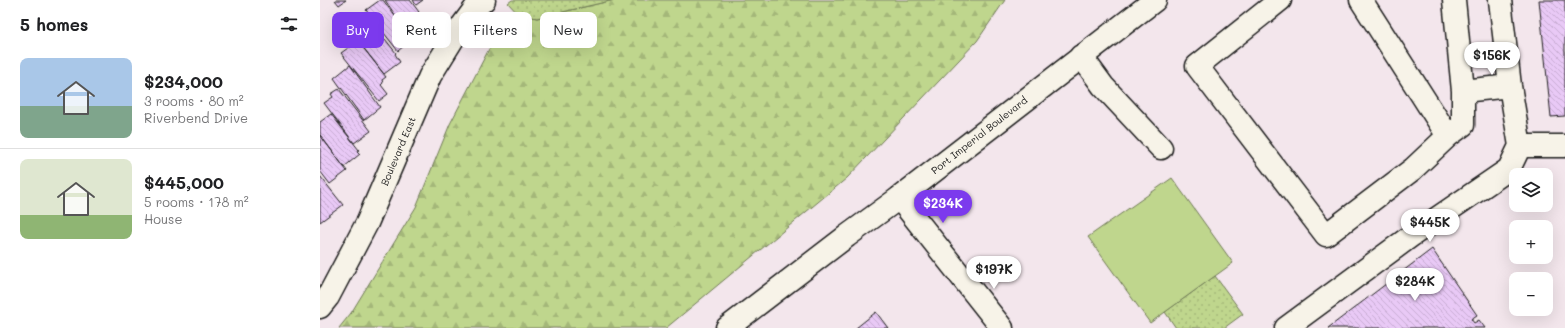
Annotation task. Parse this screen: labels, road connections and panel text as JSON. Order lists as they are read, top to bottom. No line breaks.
{"streets":{"main road":["Port Imperial Boulevard","Boulevard East"]},"page":{"heading":"5 homes","chip":["Buy","Rent","Filters","New"],"price":["$156K","$234K","$445K","$197K","$284K"],"list":[{"name":"$234,000","note":"3 rooms · 80 m² · Riverbend Drive"},{"name":"$445,000","note":"5 rooms · 178 m² · House"}],"map_buttons":["+","−"]}}
